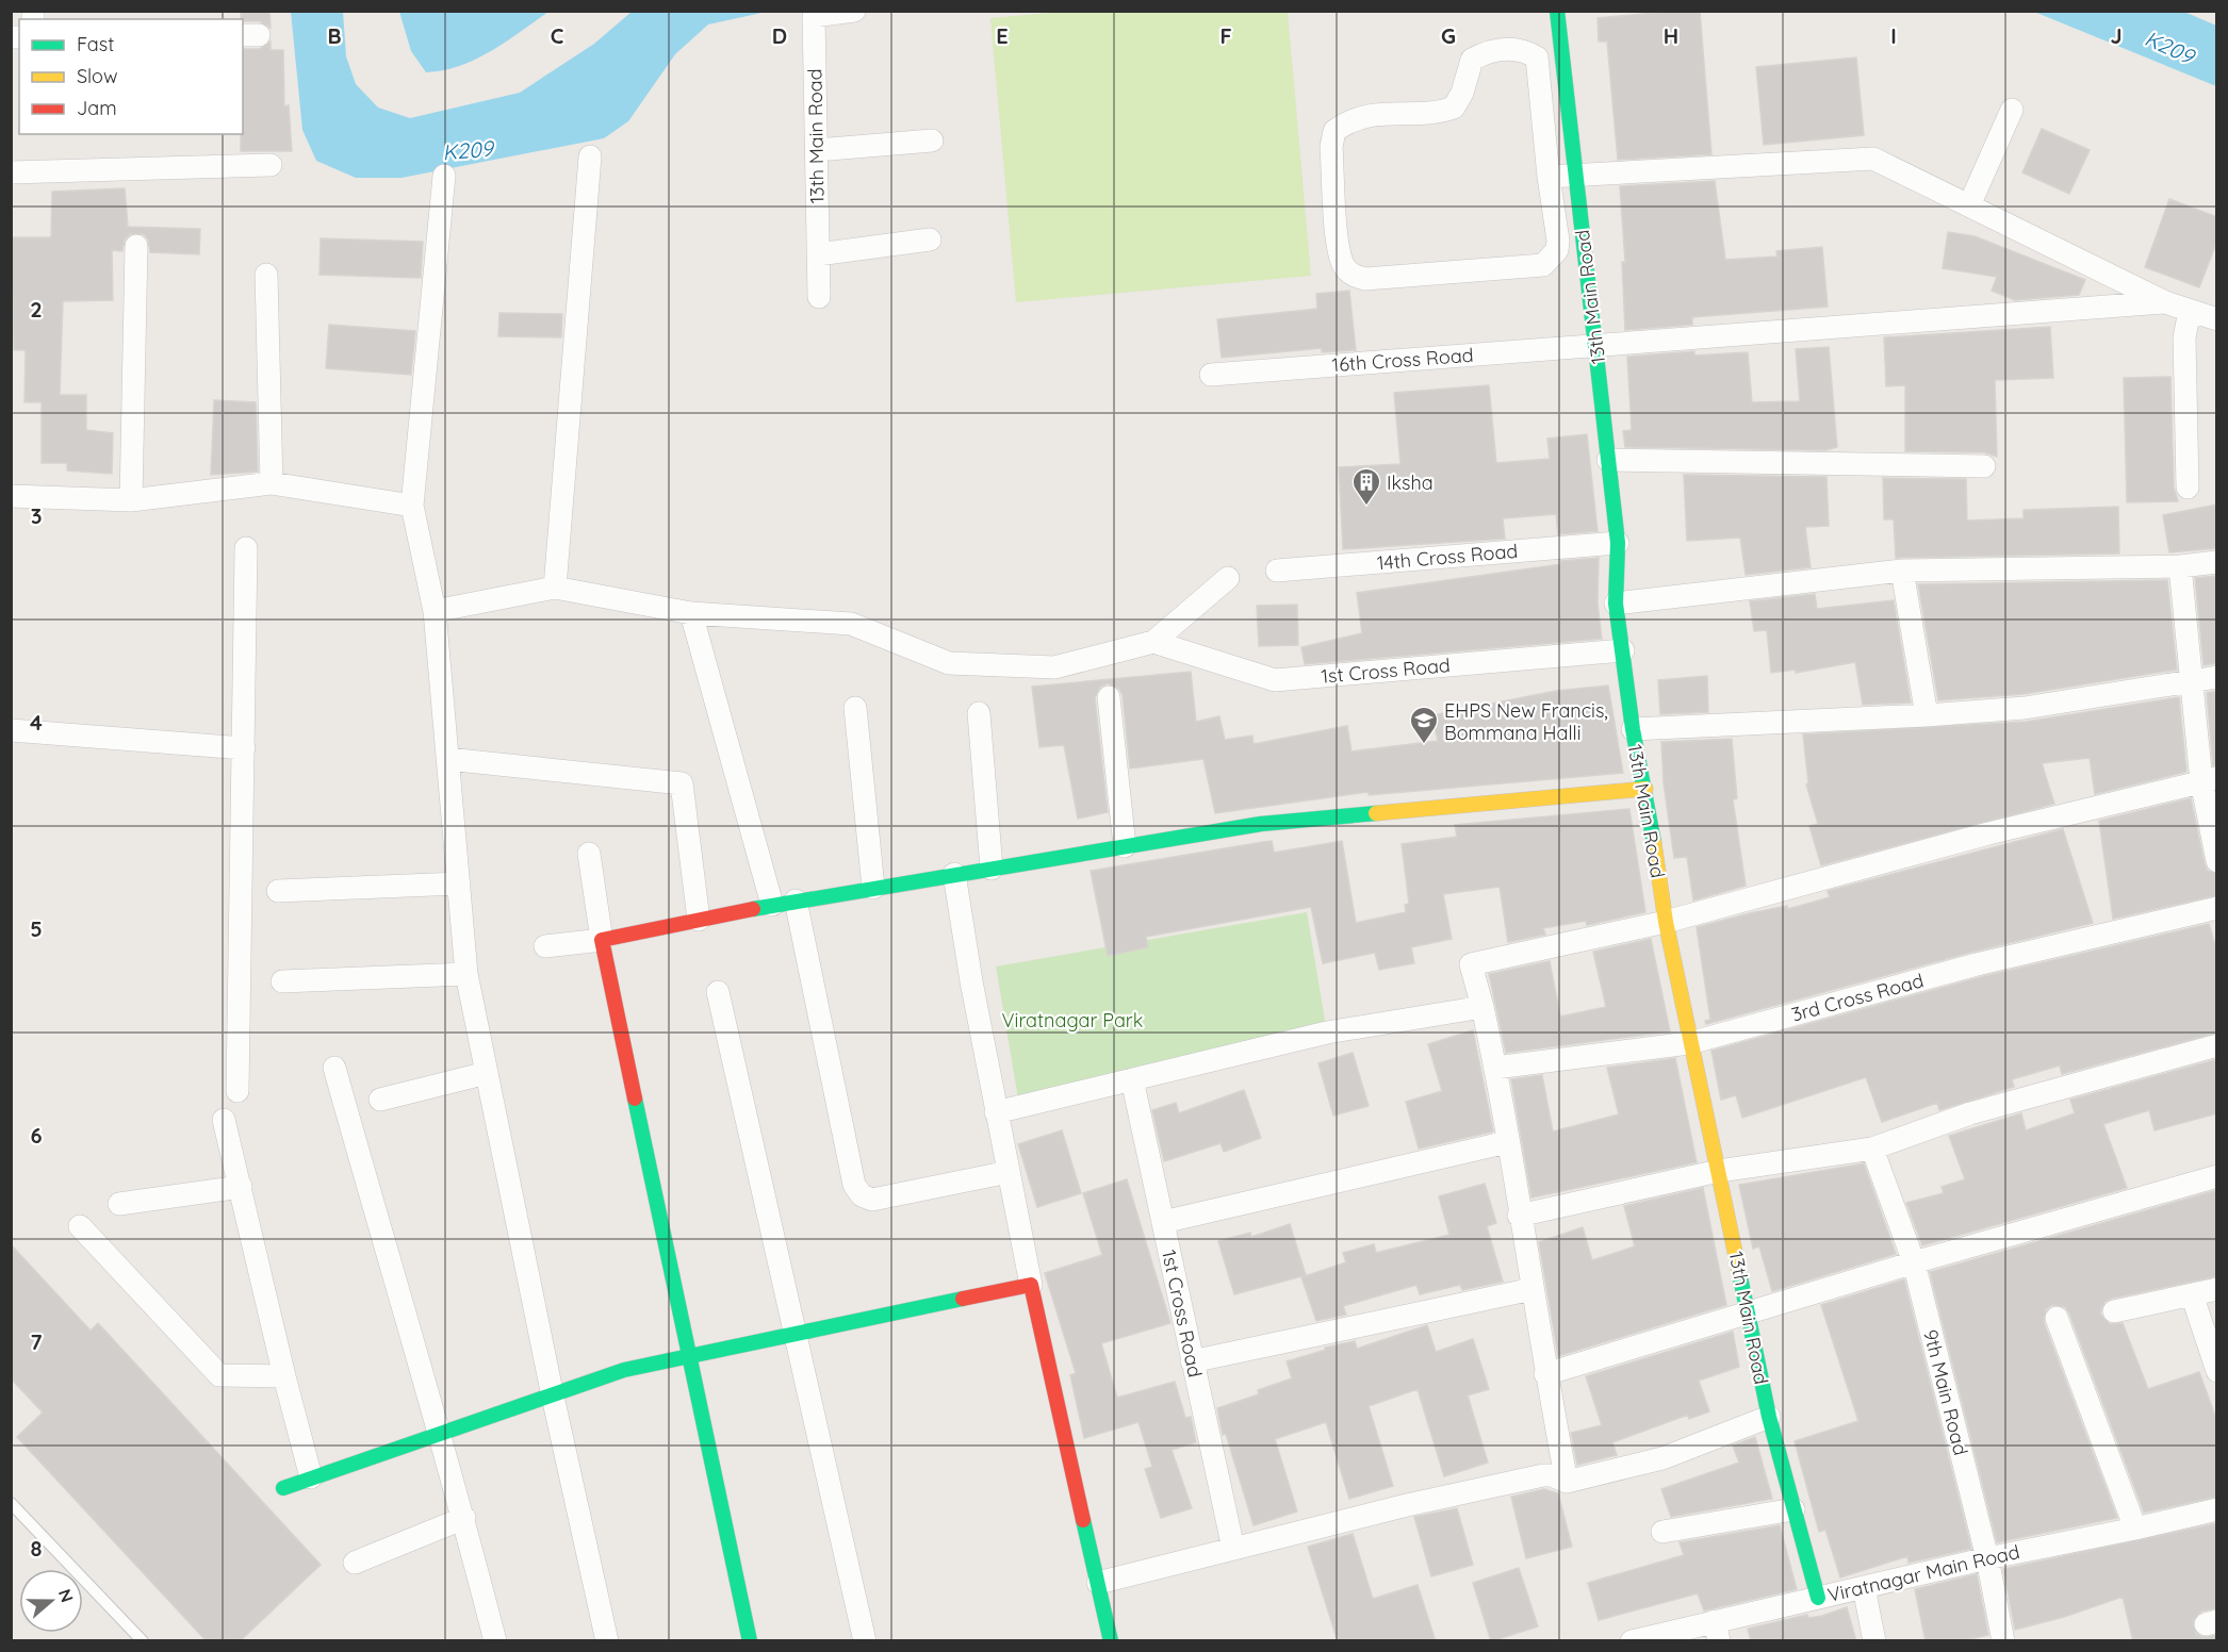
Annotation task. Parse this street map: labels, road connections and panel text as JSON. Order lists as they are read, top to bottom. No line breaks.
{"streets":{"street":["13th Main Road","16th Cross Road","14th Cross Road","1st Cross Road","3rd Cross Road","9th Main Road","Viratnagar Main Road"]},"crossings":[["13th Main Road","16th Cross Road"],["13th Main Road","14th Cross Road"],["13th Main Road","1st Cross Road"],["13th Main Road","3rd Cross Road"],["13th Main Road","Viratnagar Main Road"],["9th Main Road","Viratnagar Main Road"]],"water":["K209"],"parks":["Viratnagar Park"],"places":{"building":["Iksha"],"school or university":["EHPS New Francis, Bommana Halli"]},"legend":["Fast","Slow","Jam"],"north":"right","grid":{"columns":["B","C","D","E","F","G","H","I","J"],"rows":["2","3","4","5","6","7","8"]}}
